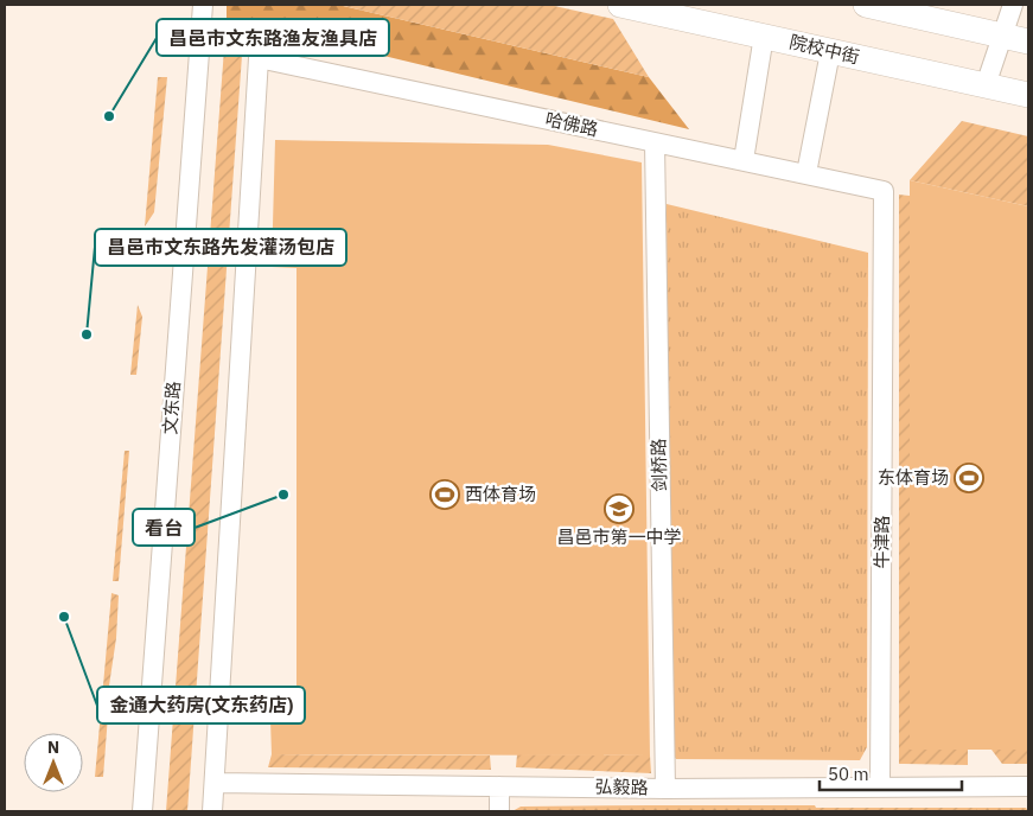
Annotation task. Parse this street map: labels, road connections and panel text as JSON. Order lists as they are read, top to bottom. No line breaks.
{"streets":{"main road":["院校中街"],"street":["哈佛路","文东路","剑桥路","牛津路","弘毅路"]},"crossings":[["哈佛路","剑桥路"],["哈佛路","牛津路"],["哈佛路","弘毅路"],["剑桥路","弘毅路"],["牛津路","弘毅路"]],"places":{"other":["昌邑市文东路渔友渔具店","昌邑市文东路先发灌汤包店","看台","金通大药房(文东药店)"],"sports":["东体育场","西体育场"],"school or university":["昌邑市第一中学"]},"scale_bar":"50 m","north":"top"}
